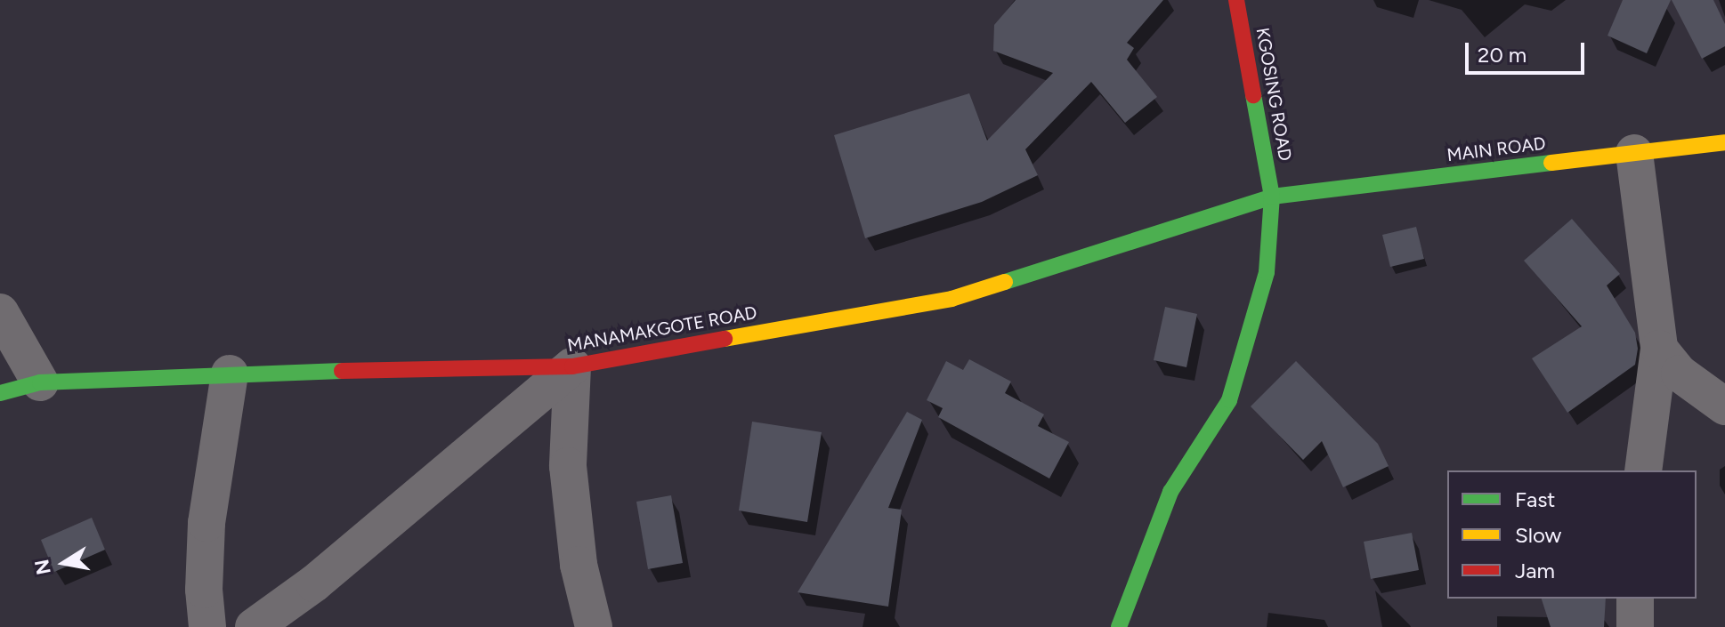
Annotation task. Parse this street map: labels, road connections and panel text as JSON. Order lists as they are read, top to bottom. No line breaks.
{"streets":{"street":["KGOSING ROAD","MAIN ROAD","MANAMAKGOTE ROAD"]},"crossings":[["KGOSING ROAD","MAIN ROAD"],["KGOSING ROAD","MANAMAKGOTE ROAD"],["MAIN ROAD","MANAMAKGOTE ROAD"]],"legend":["Fast","Slow","Jam"],"scale_bar":"20 m","north":"left"}
